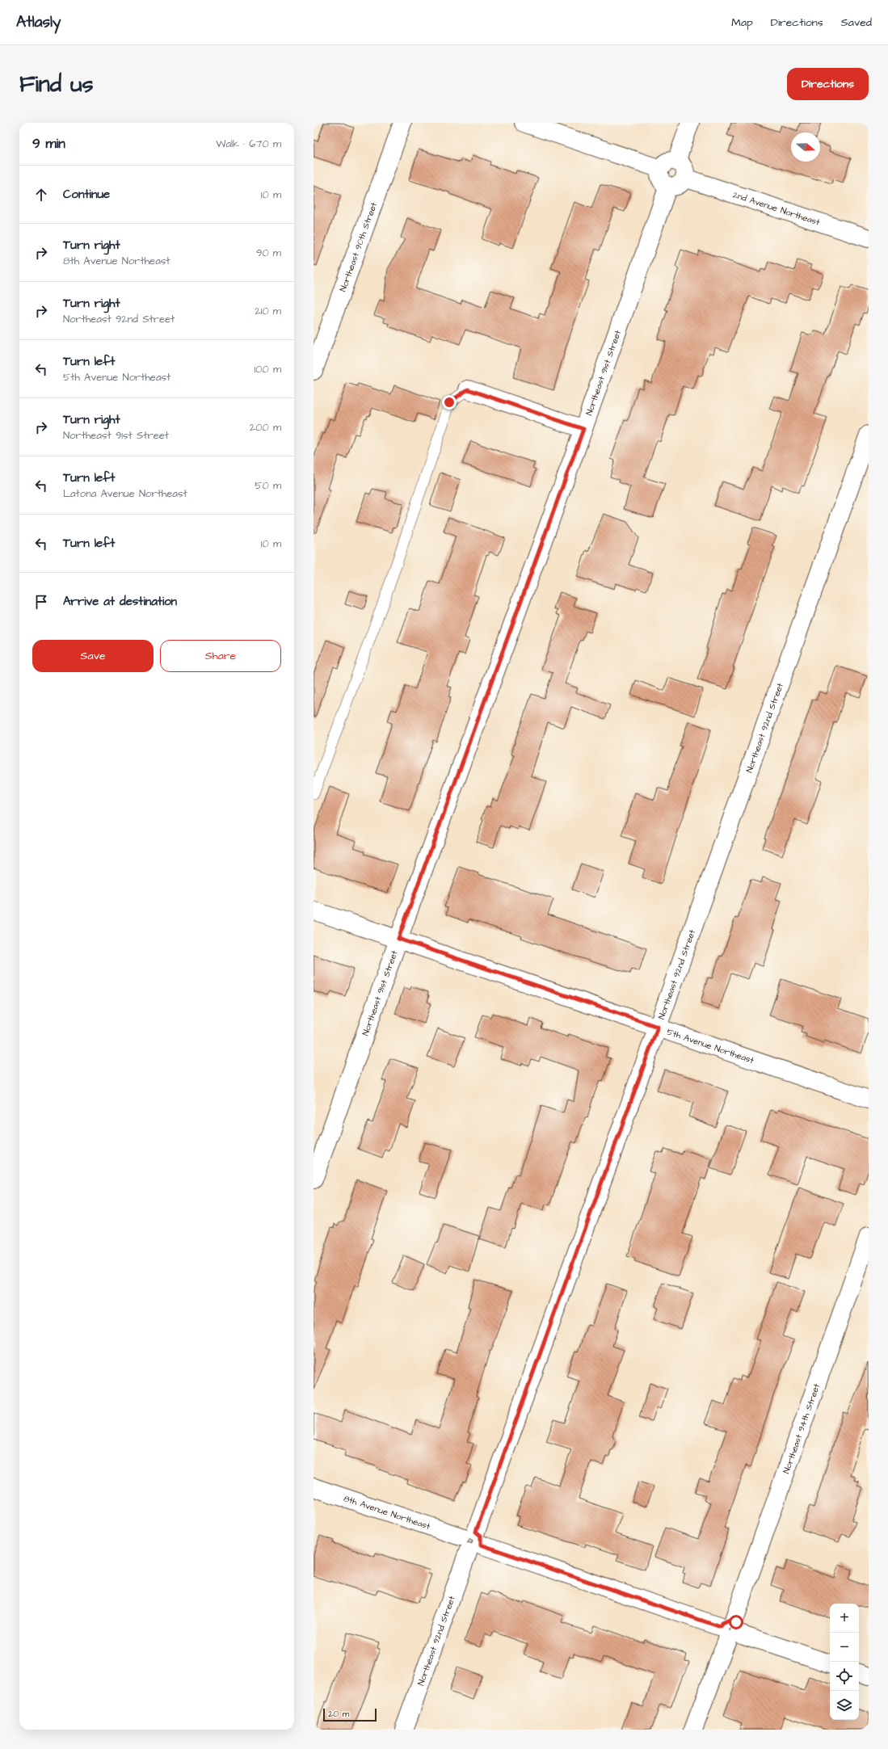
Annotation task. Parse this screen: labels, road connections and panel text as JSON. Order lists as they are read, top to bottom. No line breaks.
{"streets":{"street":["2nd Avenue Northeast","Northeast 90th Street","Northeast 91st Street","Northeast 92nd Street","5th Avenue Northeast","Northeast 94th Street","8th Avenue Northeast"]},"crossings":[["2nd Avenue Northeast","Northeast 91st Street"],["Northeast 91st Street","5th Avenue Northeast"],["Northeast 92nd Street","5th Avenue Northeast"],["Northeast 92nd Street","8th Avenue Northeast"],["Northeast 94th Street","8th Avenue Northeast"]],"scale_bar":"20 m","north":"right","page":{"header":"Atlasly","nav":["Map","Directions","Saved"],"buttons":["Directions",["Save","Share"]],"title":"Find us","heading":["9 min","Walk · 670 m"],"list":[["Continue","10 m"],["Turn right","8th Avenue Northeast","90 m"],["Turn right","Northeast 92nd Street","210 m"],["Turn left","5th Avenue Northeast","100 m"],["Turn right","Northeast 91st Street","200 m"],["Turn left","Latona Avenue Northeast","50 m"],["Turn left","10 m"],"Arrive at destination"],"map_buttons":["+","−"],"scale":"20 m"}}
